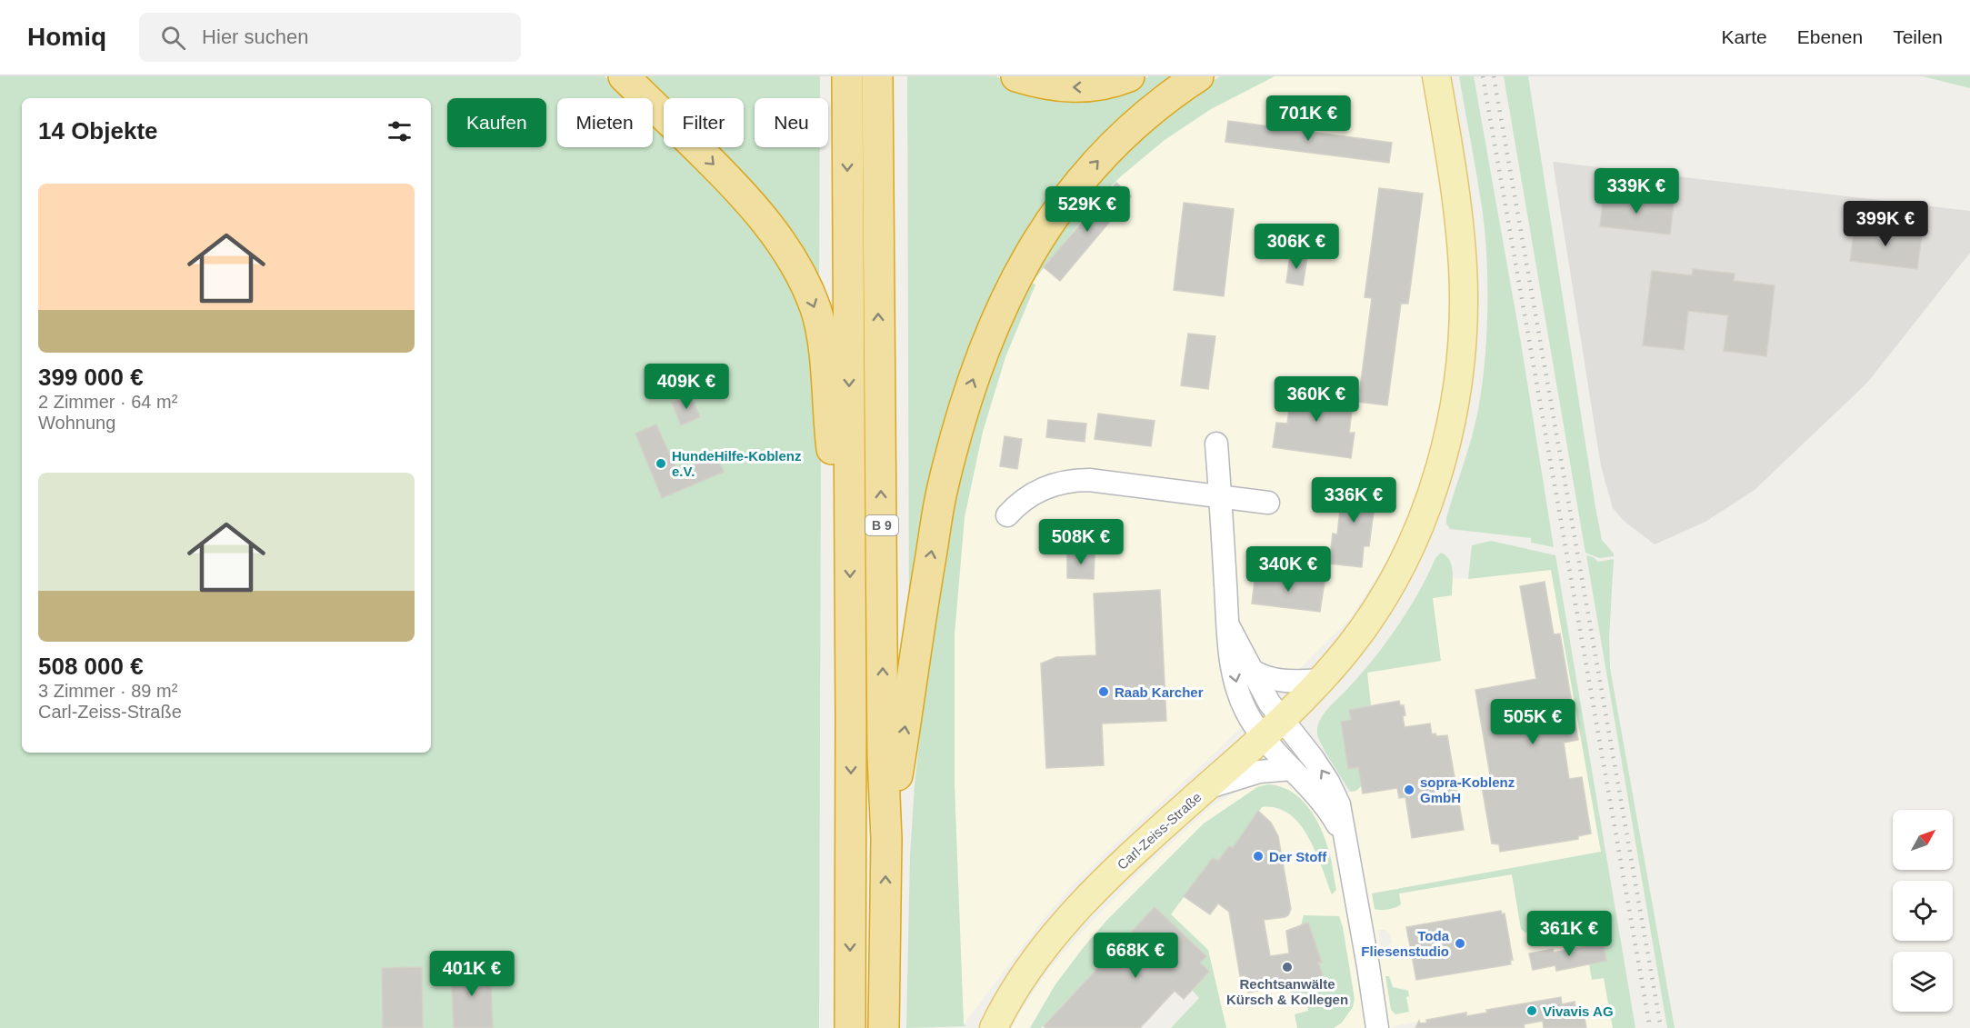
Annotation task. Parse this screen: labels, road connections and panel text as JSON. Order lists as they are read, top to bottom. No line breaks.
{"streets":{"highway":["B 9"],"main road":["Carl-Zeiss-Straße"]},"places":["HundeHilfe-Koblenz e.V.","Raab Karcher","sopra-Koblenz GmbH","Der Stoff","Toda Fliesenstudio","Rechtsanwälte Kürsch & Kollegen","Vivavis AG"],"north":"top right","page":{"header":"Homiq","search":"Hier suchen","nav":["Karte","Ebenen","Teilen"],"price":["701K €","339K €","529K €","399K €","306K €","409K €","360K €","336K €","508K €","340K €","505K €","361K €","668K €","401K €"],"chip":["Kaufen","Mieten","Filter","Neu"],"heading":"14 Objekte","list":[{"name":"399 000 €","note":"2 Zimmer · 64 m² · Wohnung"},{"name":"508 000 €","note":"3 Zimmer · 89 m² · Carl-Zeiss-Straße"}]}}
